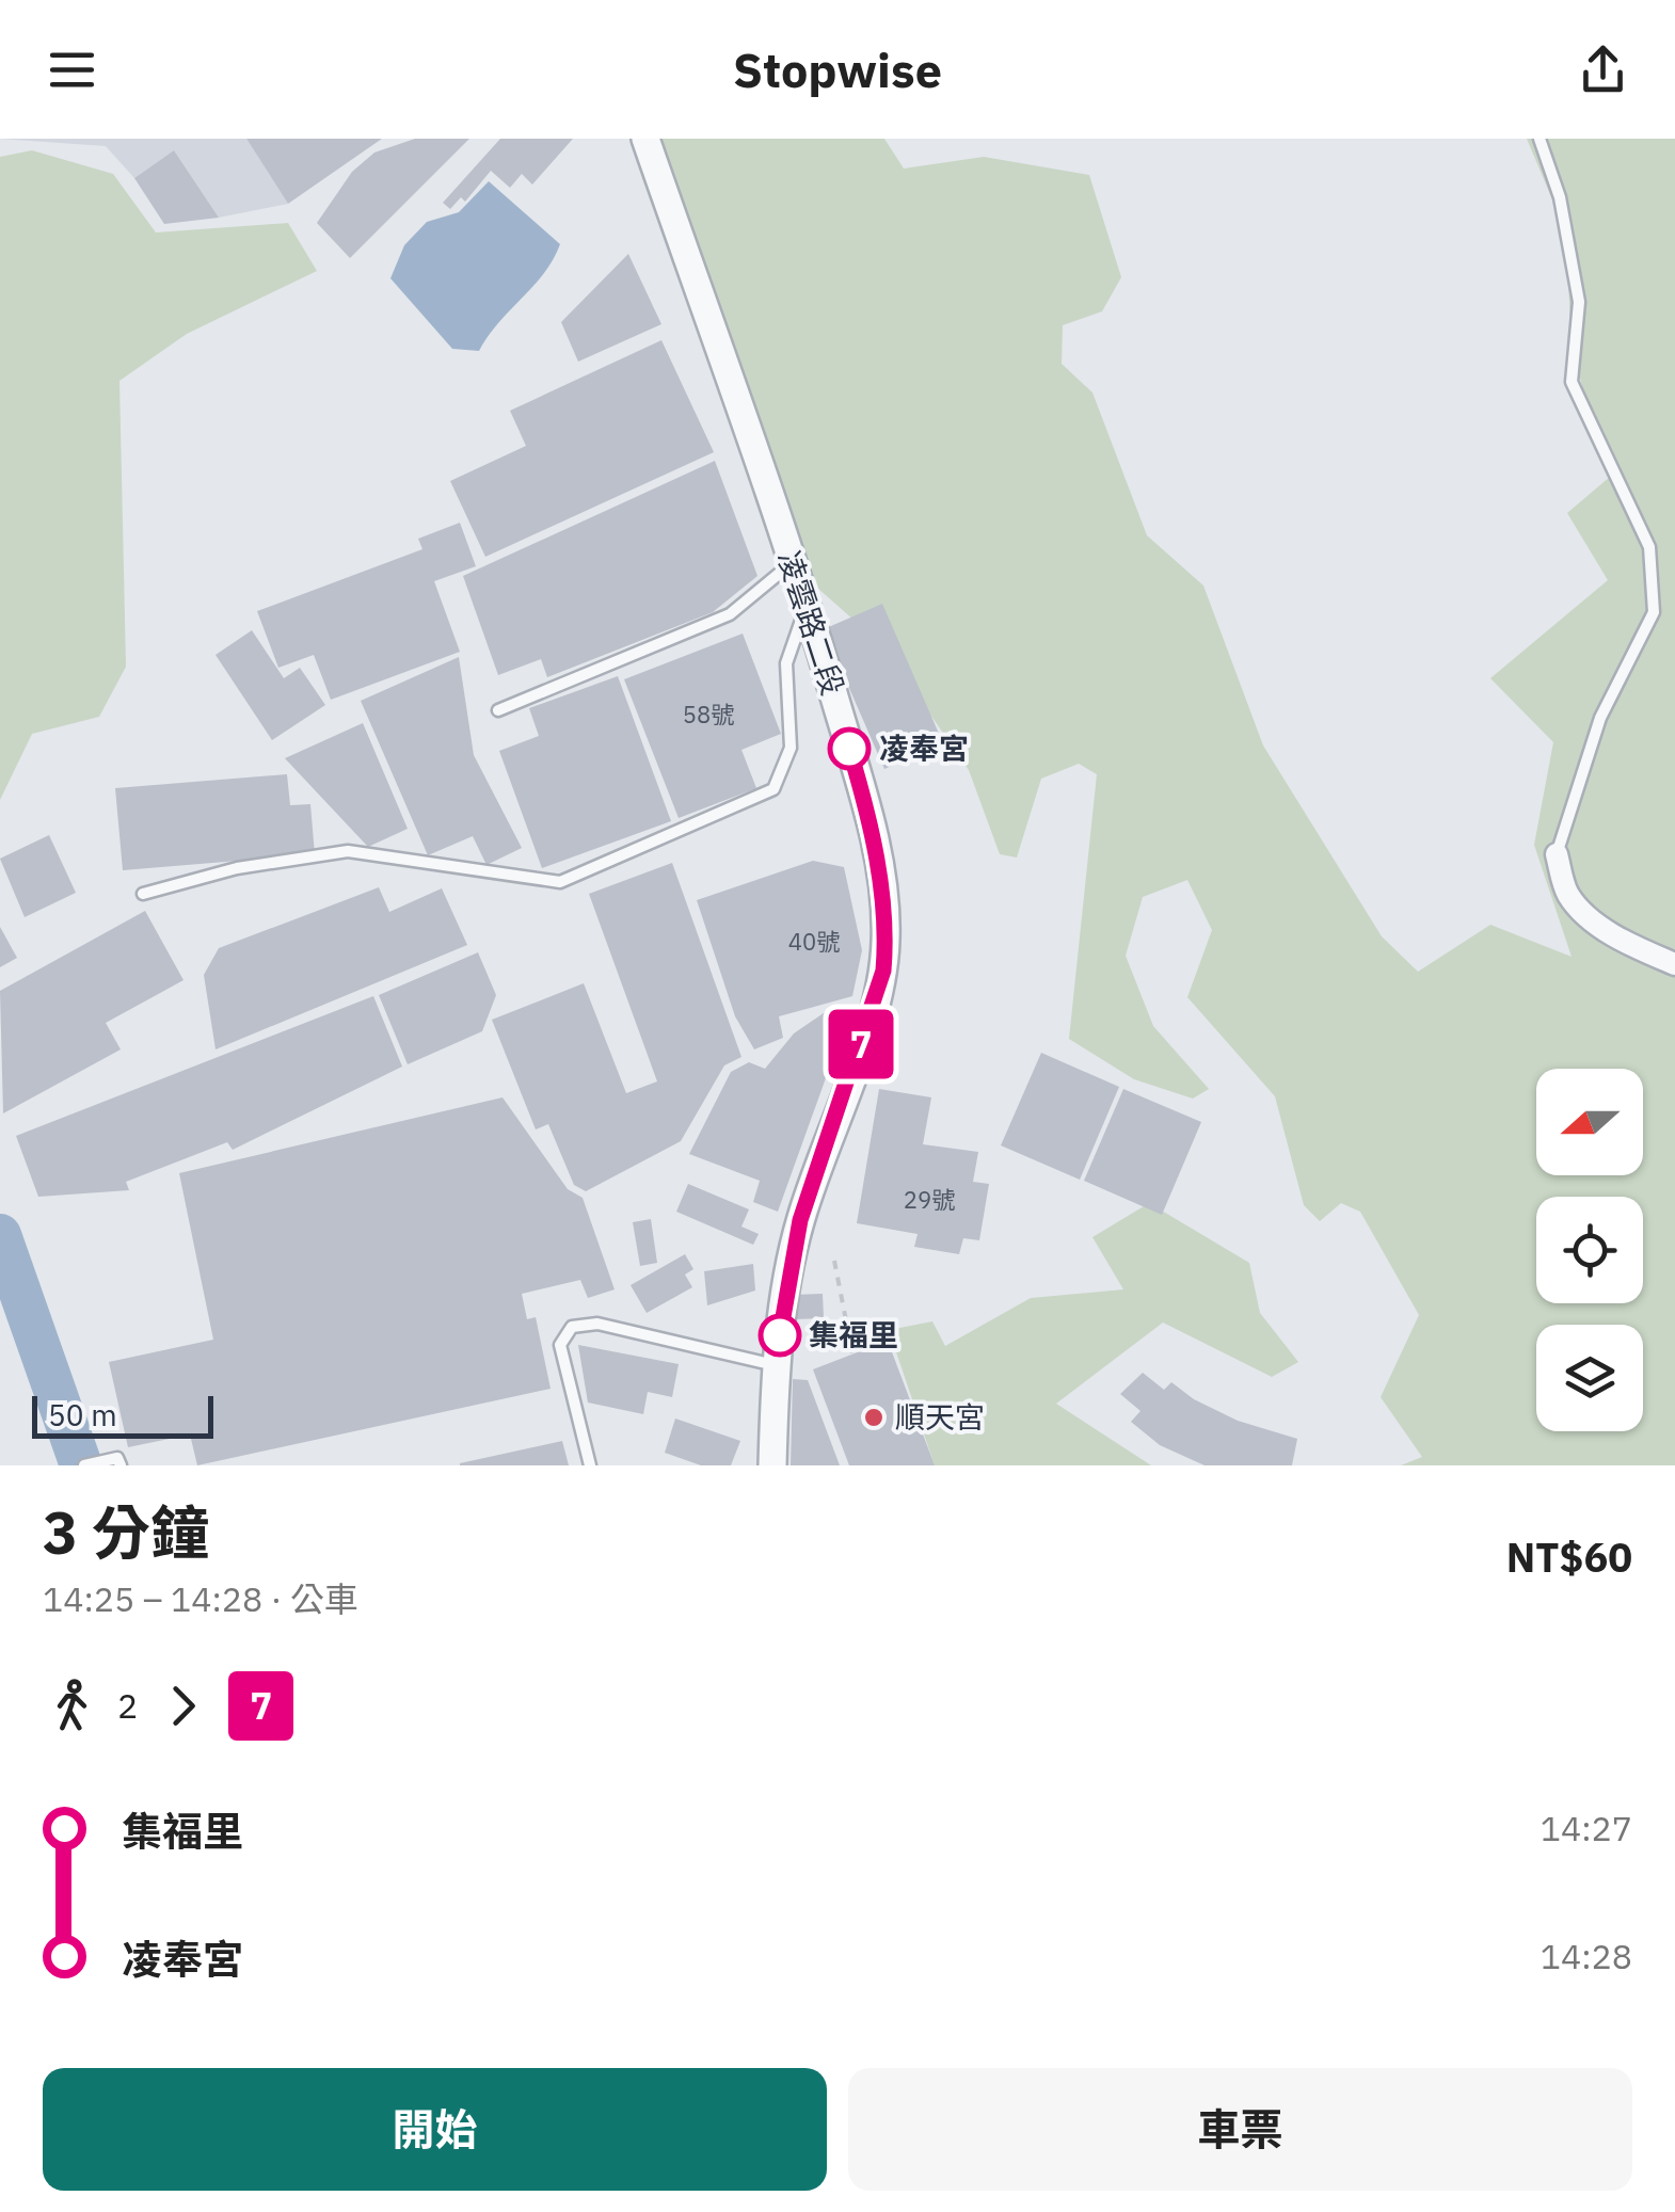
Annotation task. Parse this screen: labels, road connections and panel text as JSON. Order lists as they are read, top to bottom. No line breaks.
{"streets":{"street":["凌雲路二段"]},"places":["凌奉宮","集福里","順天宮"],"lines":["bus line 7"],"house_numbers":["58號","40號","29號"],"scale_bar":"50 m","north":"left","page":{"header":"Stopwise","on_map":"7","scale":"50 m","heading":["3 分鐘","14:25 – 14:28 · 公車","NT$60"],"legs":["2","7"],"list":[{"name":"集福里","value":"14:27"},{"name":"凌奉宮","value":"14:28"}],"buttons":["開始","車票"]}}
